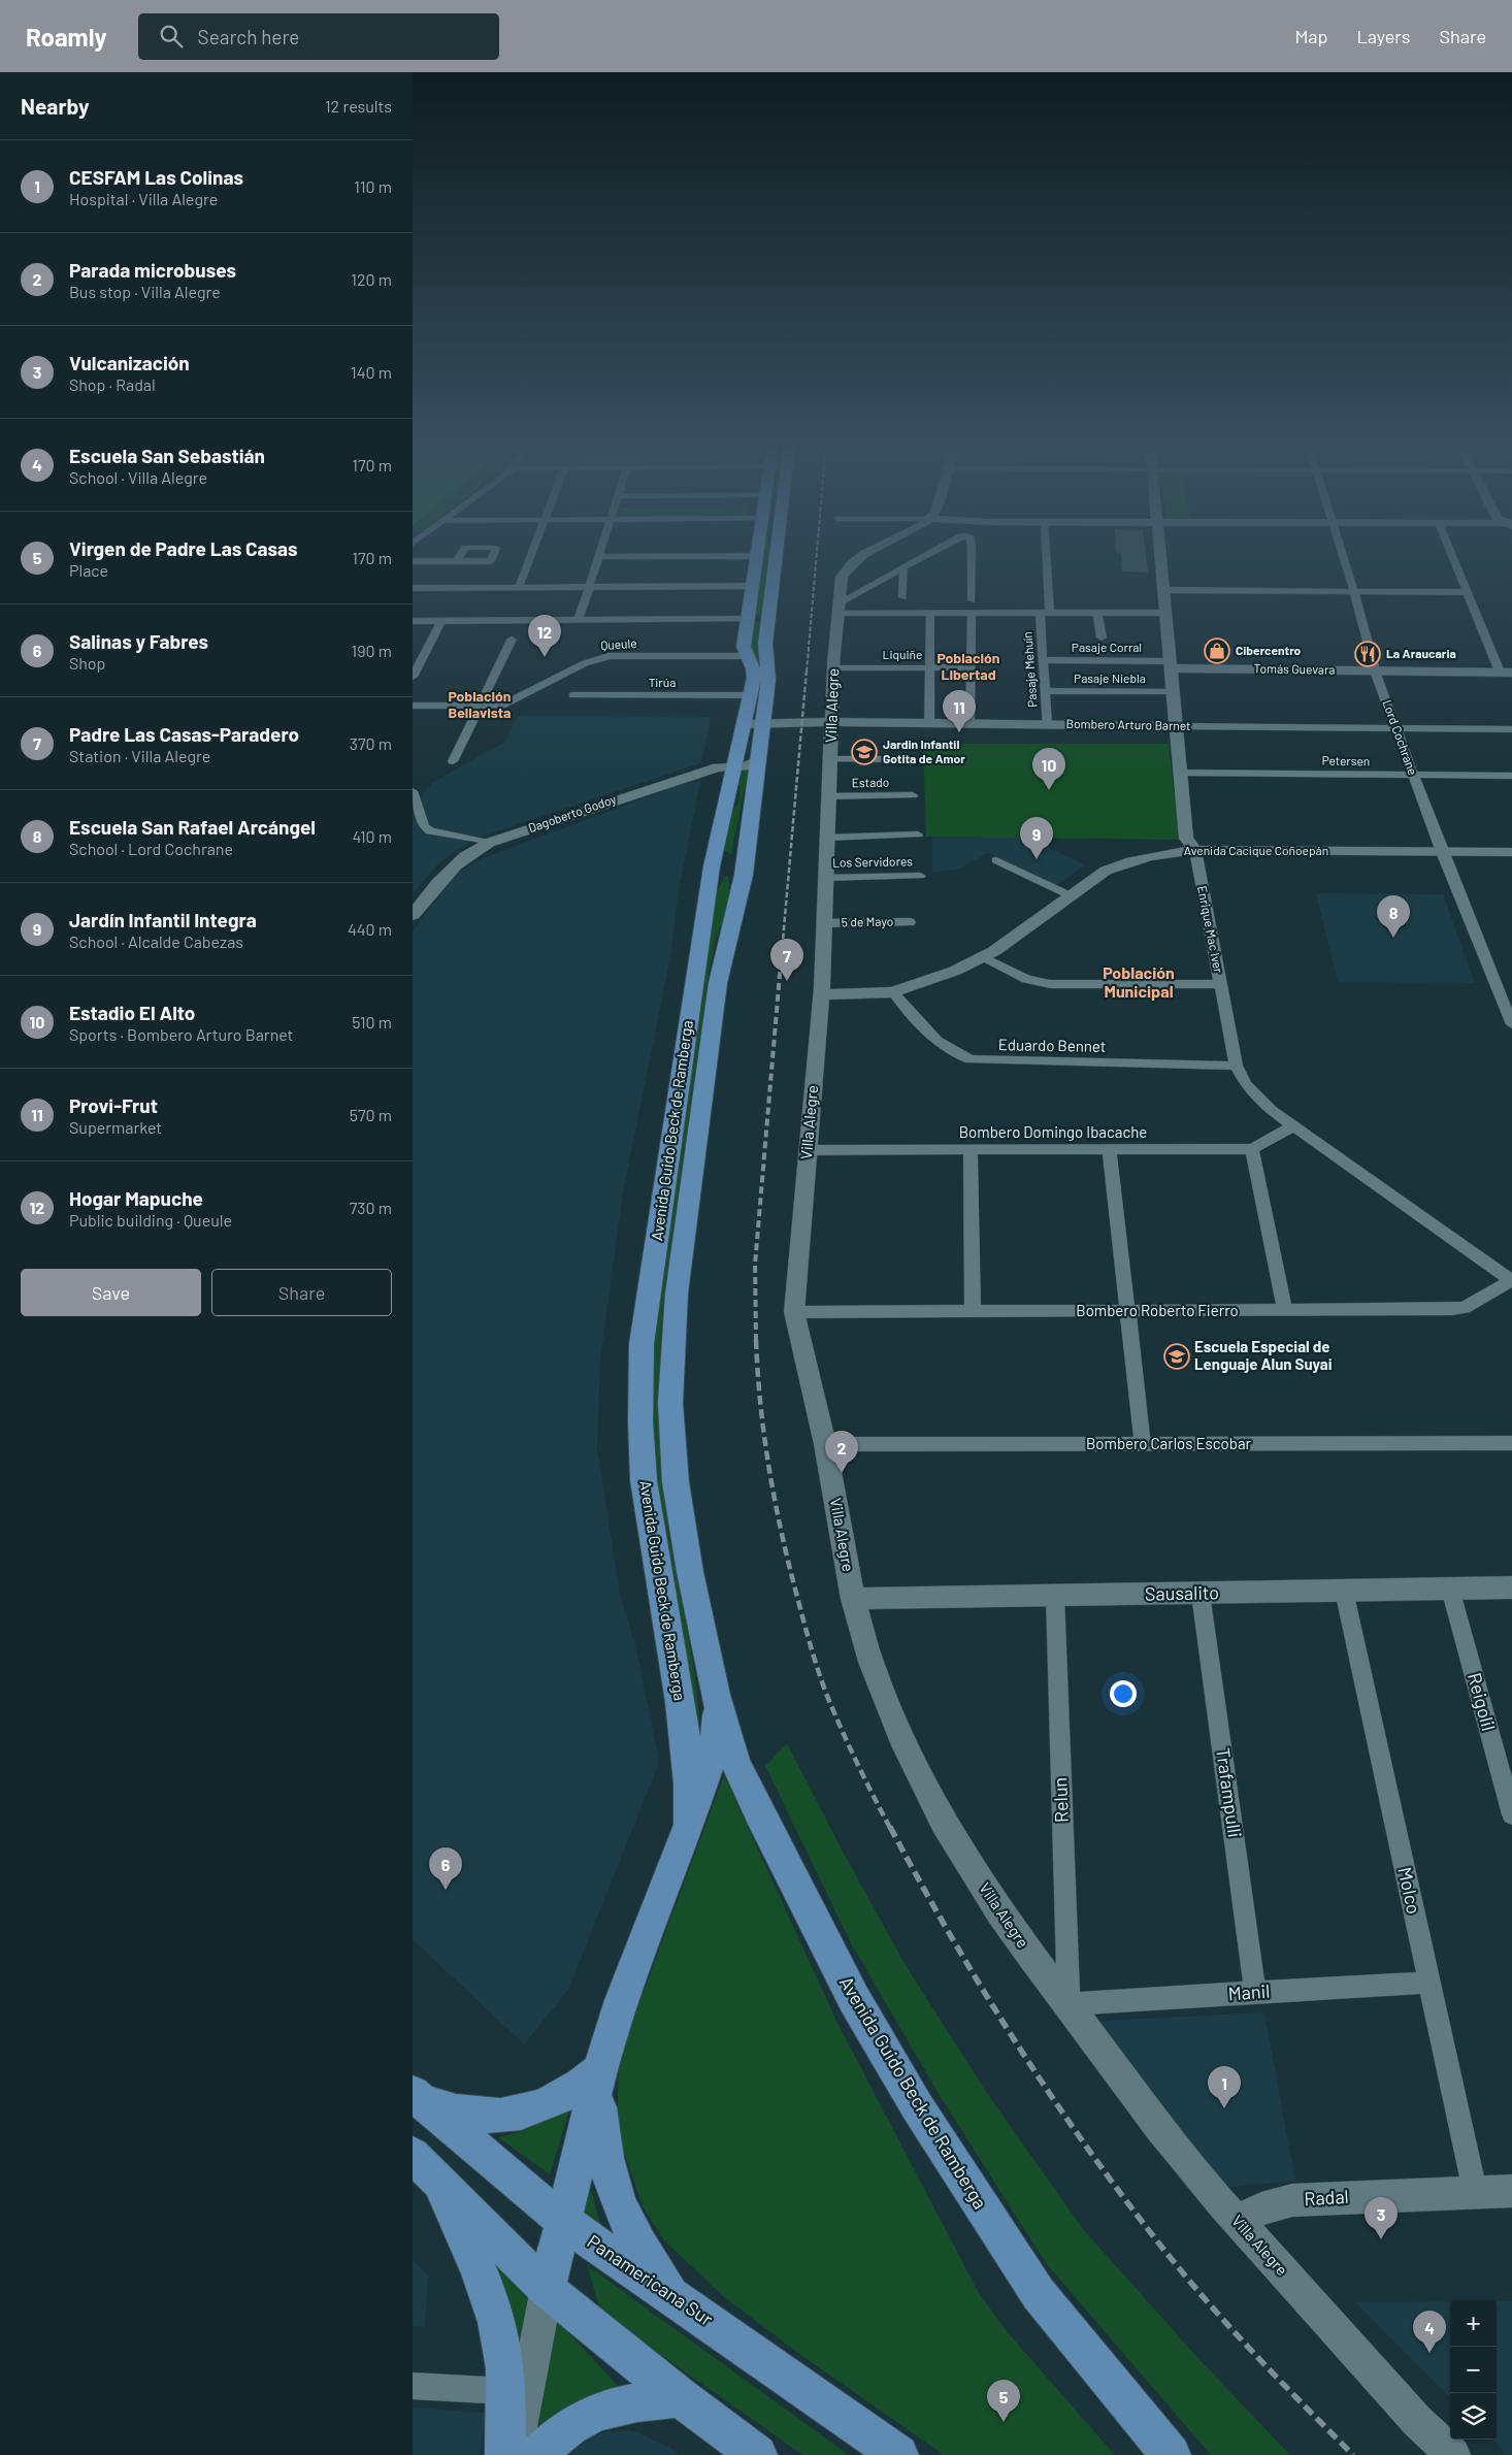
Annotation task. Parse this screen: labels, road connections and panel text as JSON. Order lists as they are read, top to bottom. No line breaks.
{"streets":{"main road":["Tomás Guevara","Villa Alegre","Bombero Arturo Barnet","Dagoberto Godoy","Avenida Cacique Coñoepán","Enrique Mac Iver","Avenida Guido Beck de Ramberga","Sausalito","Radal","Panamericana Sur"],"street":["Queule","Pasaje Corral","Liquiñe","Pasaje Mehuín","Pasaje Niebla","Tirúa","Lord Cochrane","Petersen","Estado","Los Servidores","5 de Mayo","Eduardo Bennet","Bombero Domingo Ibacache","Bombero Roberto Fierro","Bombero Carlos Escobar","Reigolil","Trafampulli","Relun","Molco","Manil"]},"crossings":[["Queule","Avenida Guido Beck de Ramberga"],["Pasaje Corral","Pasaje Mehuín"],["Pasaje Corral","Tomás Guevara"],["Pasaje Corral","Enrique Mac Iver"],["Liquiñe","Villa Alegre"],["Pasaje Mehuín","Pasaje Niebla"],["Pasaje Mehuín","Bombero Arturo Barnet"],["Tomás Guevara","Lord Cochrane"],["Tomás Guevara","Enrique Mac Iver"],["Pasaje Niebla","Enrique Mac Iver"],["Tirúa","Avenida Guido Beck de Ramberga"],["Villa Alegre","Bombero Arturo Barnet"],["Villa Alegre","Estado"],["Villa Alegre","Avenida Cacique Coñoepán"],["Villa Alegre","Los Servidores"],["Villa Alegre","5 de Mayo"],["Villa Alegre","Bombero Domingo Ibacache"],["Villa Alegre","Bombero Roberto Fierro"],["Villa Alegre","Bombero Carlos Escobar"],["Villa Alegre","Sausalito"],["Villa Alegre","Relun"],["Villa Alegre","Manil"],["Villa Alegre","Radal"],["Bombero Arturo Barnet","Lord Cochrane"],["Bombero Arturo Barnet","Enrique Mac Iver"],["Bombero Arturo Barnet","Avenida Guido Beck de Ramberga"],["Lord Cochrane","Petersen"],["Lord Cochrane","Avenida Cacique Coñoepán"],["Petersen","Enrique Mac Iver"],["Dagoberto Godoy","Avenida Guido Beck de Ramberga"],["Avenida Cacique Coñoepán","Enrique Mac Iver"],["Avenida Cacique Coñoepán","Eduardo Bennet"],["Enrique Mac Iver","Eduardo Bennet"],["Enrique Mac Iver","Bombero Domingo Ibacache"],["Enrique Mac Iver","Bombero Roberto Fierro"],["Avenida Guido Beck de Ramberga","Panamericana Sur"],["Sausalito","Reigolil"],["Sausalito","Trafampulli"],["Sausalito","Relun"],["Sausalito","Molco"],["Trafampulli","Manil"],["Relun","Manil"],["Molco","Manil"],["Molco","Radal"]],"districts":["Población Libertad","Población Bellavista","Población Municipal"],"places":{"shop":["Cibercentro"],"restaurant":["La Araucaria"],"school or university":["Jardin Infantil Gotita de Amor","Escuela Especial de Lenguaje Alun Suyai"]},"page":{"header":"Roamly","search":"Search here","nav":["Map","Layers","Share"],"heading":["Nearby","12 results"],"list":[{"mark":"1","name":"CESFAM Las Colinas","note":"Hospital · Villa Alegre","value":"110 m"},{"mark":"2","name":"Parada microbuses","note":"Bus stop · Villa Alegre","value":"120 m"},{"mark":"3","name":"Vulcanización","note":"Shop · Radal","value":"140 m"},{"mark":"4","name":"Escuela San Sebastián","note":"School · Villa Alegre","value":"170 m"},{"mark":"5","name":"Virgen de Padre Las Casas","note":"Place","value":"170 m"},{"mark":"6","name":"Salinas y Fabres","note":"Shop","value":"190 m"},{"mark":"7","name":"Padre Las Casas-Paradero","note":"Station · Villa Alegre","value":"370 m"},{"mark":"8","name":"Escuela San Rafael Arcángel","note":"School · Lord Cochrane","value":"410 m"},{"mark":"9","name":"Jardín Infantil Integra","note":"School · Alcalde Cabezas","value":"440 m"},{"mark":"10","name":"Estadio El Alto","note":"Sports · Bombero Arturo Barnet","value":"510 m"},{"mark":"11","name":"Provi-Frut","note":"Supermarket","value":"570 m"},{"mark":"12","name":"Hogar Mapuche","note":"Public building · Queule","value":"730 m"}],"pins":["12","11","10","9","8","7","2","6","1","3","4","5"],"buttons":["Save","Share"],"map_buttons":["+","−"]}}
